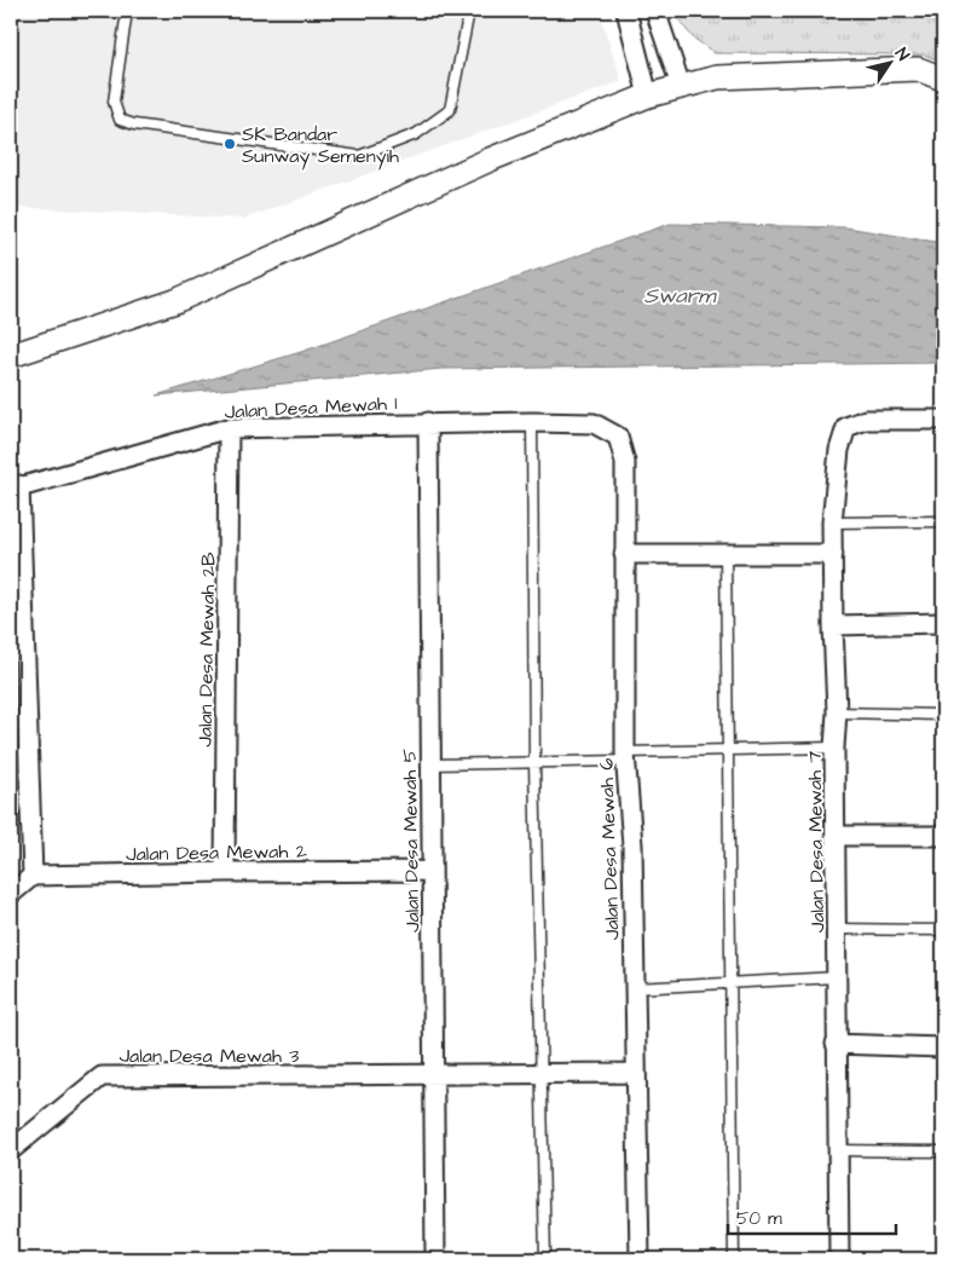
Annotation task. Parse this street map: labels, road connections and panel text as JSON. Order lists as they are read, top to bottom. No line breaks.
{"streets":{"street":["Jalan Desa Mewah 1","Jalan Desa Mewah 2B","Jalan Desa Mewah 5","Jalan Desa Mewah 7","Jalan Desa Mewah 6","Jalan Desa Mewah 2","Jalan Desa Mewah 3"]},"crossings":[["Jalan Desa Mewah 1","Jalan Desa Mewah 2B"],["Jalan Desa Mewah 1","Jalan Desa Mewah 5"],["Jalan Desa Mewah 1","Jalan Desa Mewah 6"],["Jalan Desa Mewah 2B","Jalan Desa Mewah 2"],["Jalan Desa Mewah 5","Jalan Desa Mewah 2"],["Jalan Desa Mewah 5","Jalan Desa Mewah 3"],["Jalan Desa Mewah 6","Jalan Desa Mewah 3"]],"water":["Swarm"],"places":["SK Bandar Sunway Semenyih"],"scale_bar":"50 m","north":"top right"}
